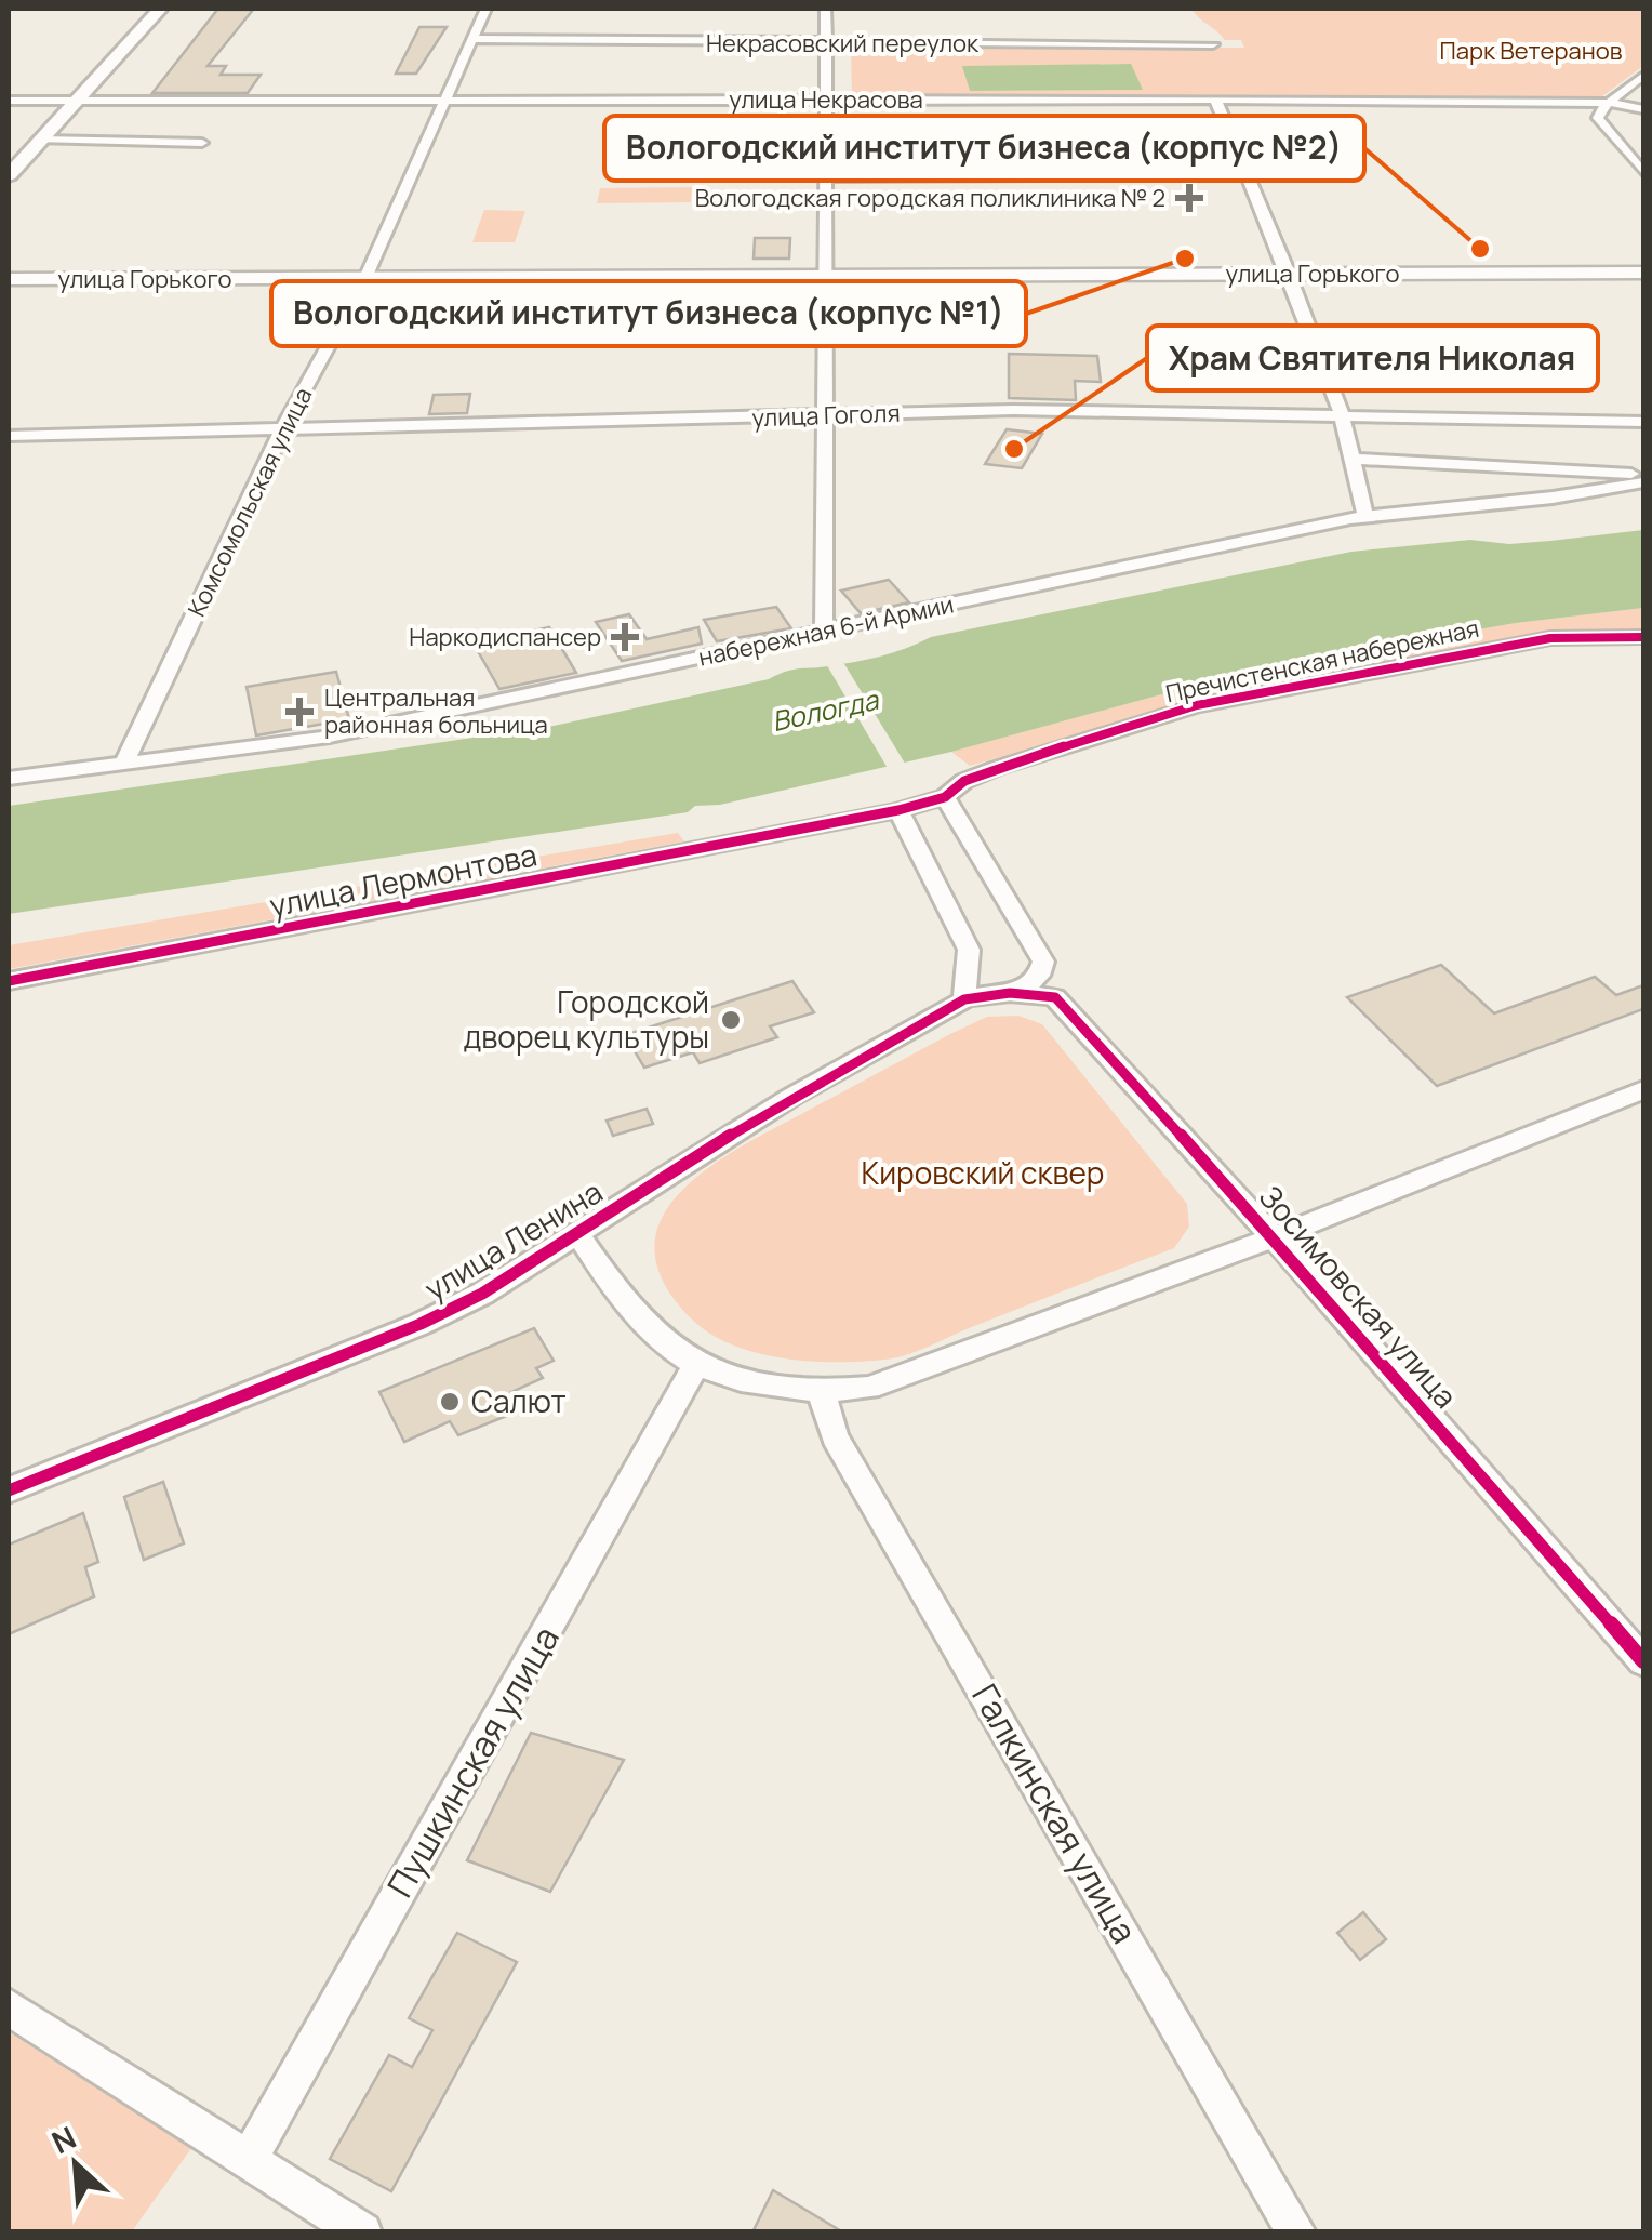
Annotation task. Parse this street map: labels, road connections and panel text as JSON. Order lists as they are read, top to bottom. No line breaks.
{"streets":{"street":["Некрасовский переулок","улица Некрасова","улица Горького","улица Гоголя","Комсомольская улица","набережная 6-й Армии","Пречистенская набережная","улица Лермонтова","улица Ленина","Зосимовская улица","Пушкинская улица","Галкинская улица"]},"crossings":[["Некрасовский переулок","Комсомольская улица"],["улица Некрасова","Комсомольская улица"],["улица Горького","Комсомольская улица"],["улица Гоголя","Комсомольская улица"],["Комсомольская улица","набережная 6-й Армии"],["Пречистенская набережная","улица Лермонтова"],["улица Ленина","Зосимовская улица"],["улица Ленина","Пушкинская улица"],["улица Ленина","Галкинская улица"]],"water":["Вологда"],"parks":["Парк Ветеранов","Кировский сквер"],"places":{"health":["Вологодская городская поликлиника № 2","Наркодиспансер","Центральная районная больница"],"other":["Вологодский институт бизнеса (корпус №2)","Вологодский институт бизнеса (корпус №1)","Храм Святителя Николая","Городской дворец культуры","Салют"]},"north":"top left"}
